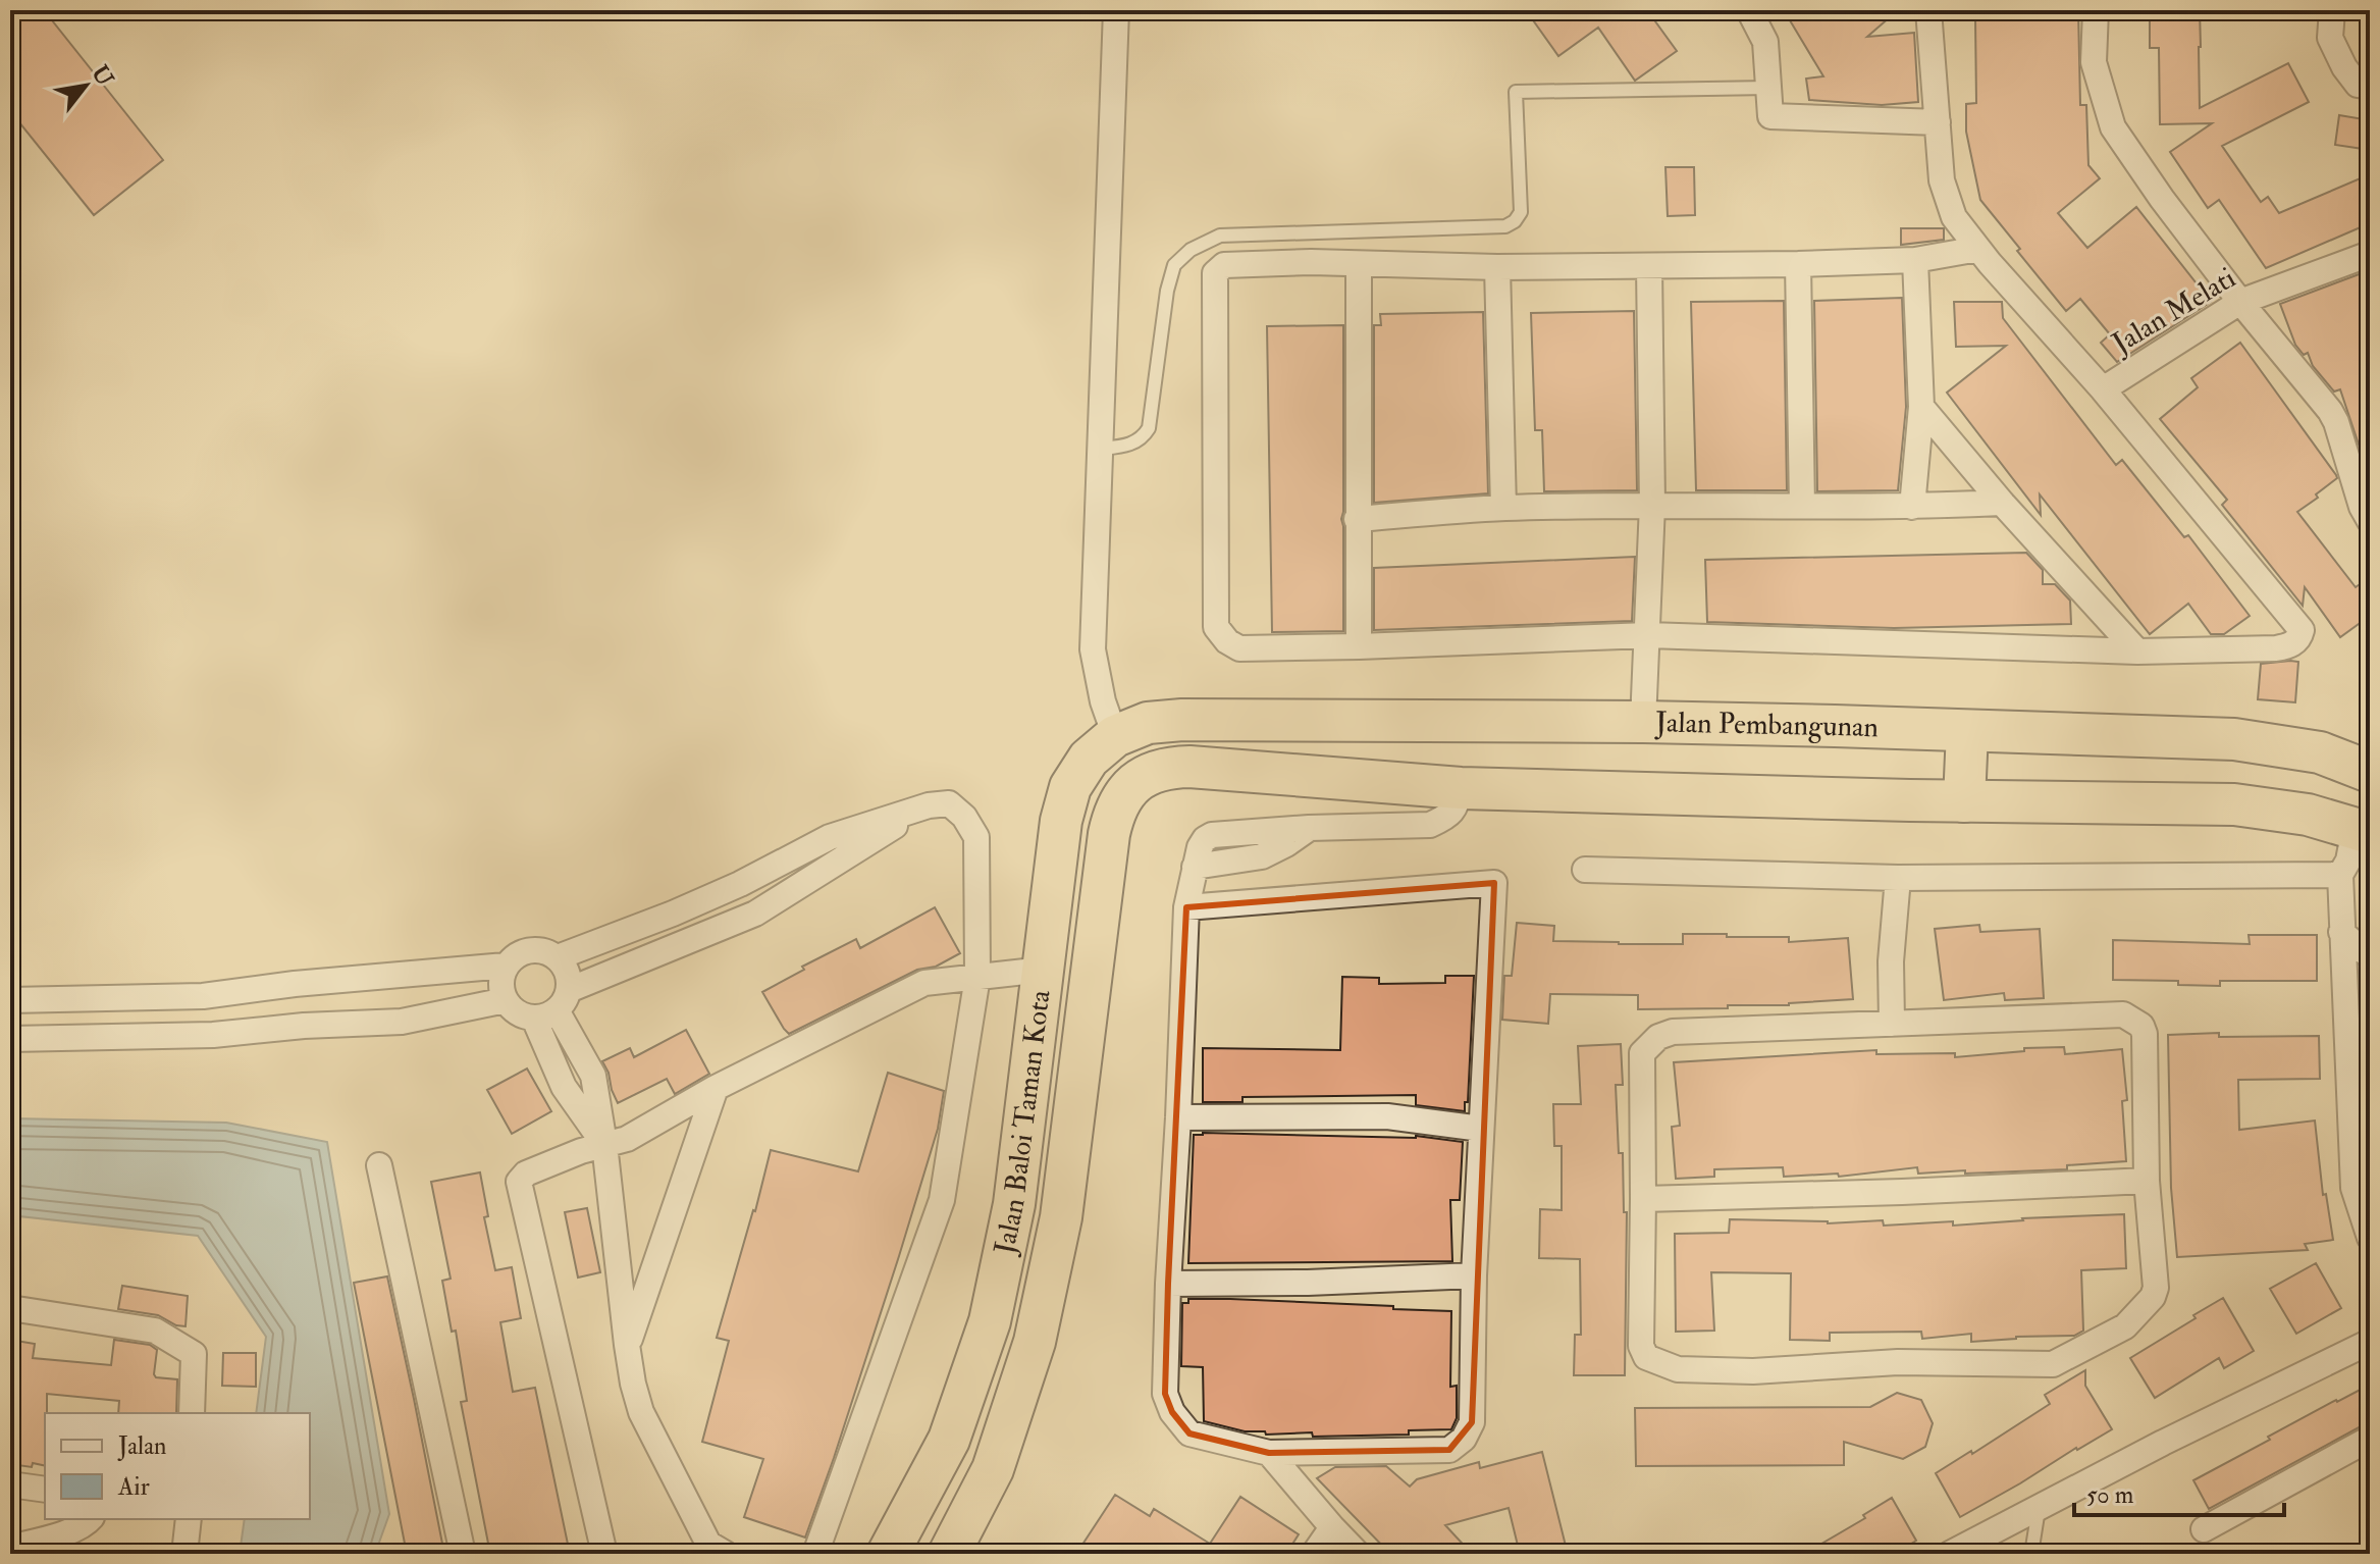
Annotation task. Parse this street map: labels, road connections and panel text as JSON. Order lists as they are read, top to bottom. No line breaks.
{"streets":{"highway":["Jalan Pembangunan","Jalan Baloi Taman Kota"],"street":["Jalan Melati"]},"crossings":[["Jalan Pembangunan","Jalan Baloi Taman Kota"]],"legend":["Jalan","Air"],"scale_bar":"50 m","north":"top right"}
